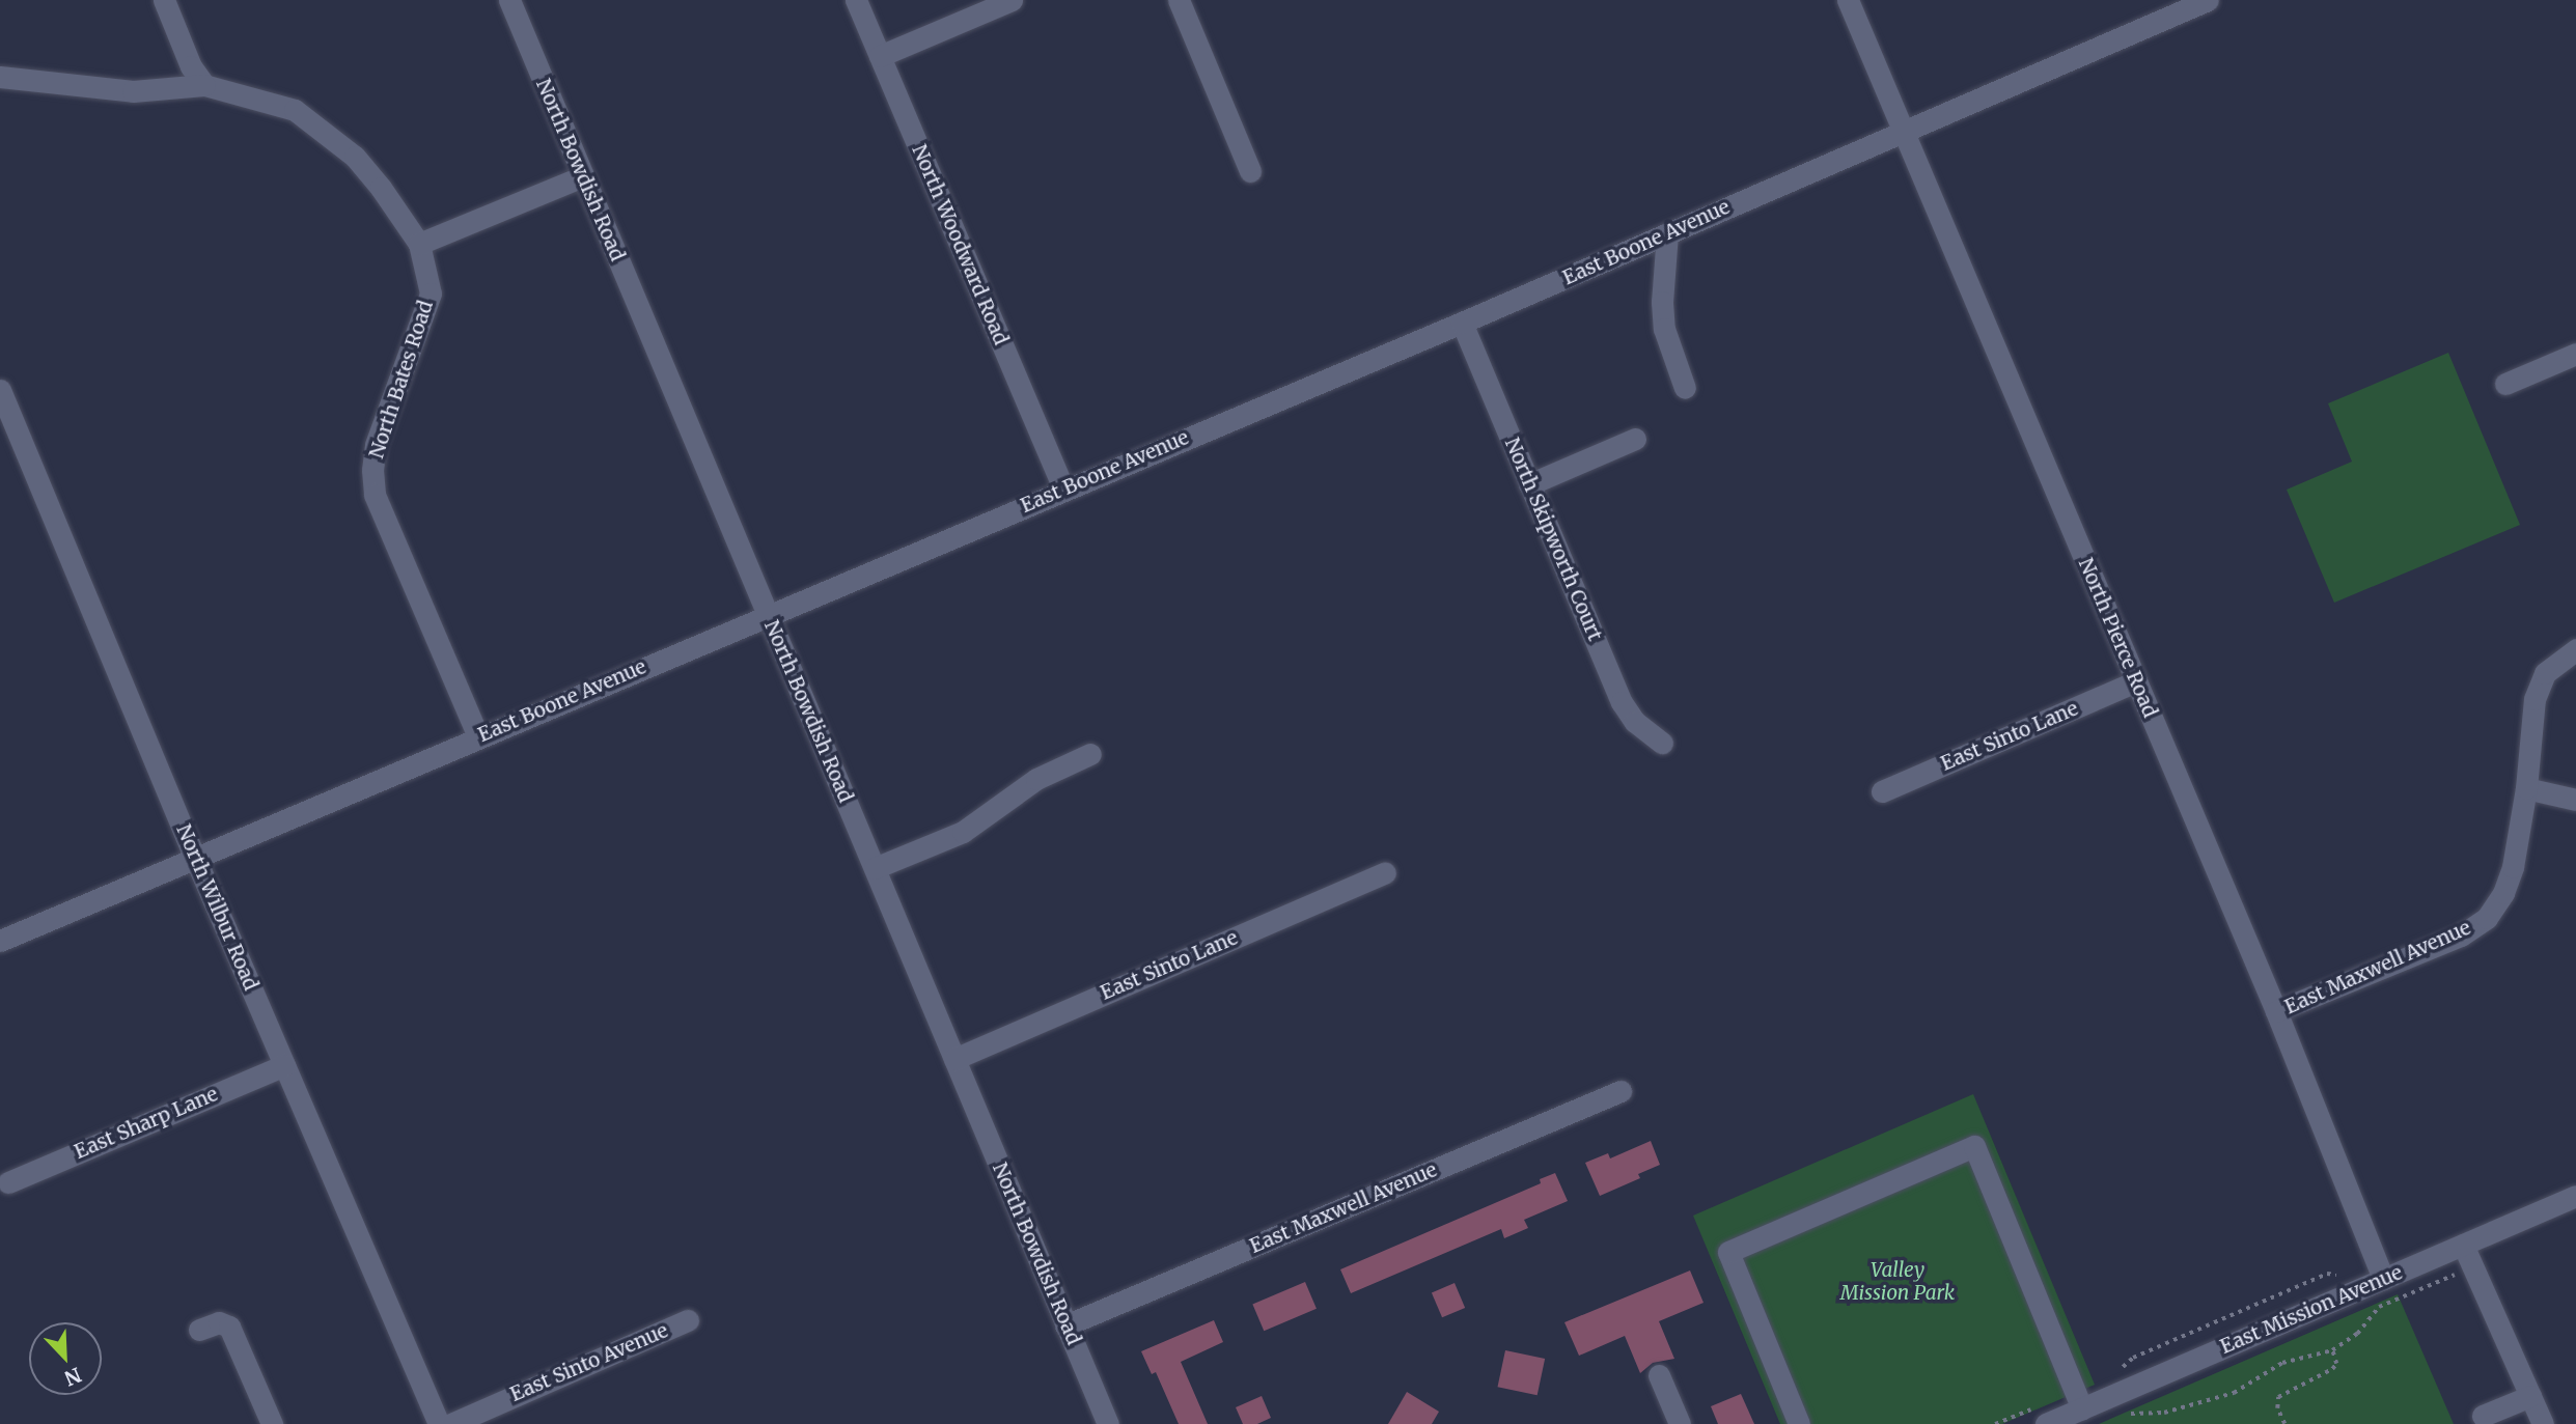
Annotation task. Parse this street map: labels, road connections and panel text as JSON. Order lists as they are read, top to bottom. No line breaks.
{"streets":{"street":["North Bowdish Road","East Boone Avenue","North Woodward Road","North Bates Road","North Skipworth Court","North Pierce Road","East Sinto Lane","North Wilbur Road","East Maxwell Avenue","East Sharp Lane","East Mission Avenue","East Sinto Avenue"]},"crossings":[["North Bowdish Road","East Boone Avenue"],["North Bowdish Road","East Sinto Lane"],["North Bowdish Road","East Maxwell Avenue"],["East Boone Avenue","North Woodward Road"],["East Boone Avenue","North Bates Road"],["East Boone Avenue","North Skipworth Court"],["East Boone Avenue","North Pierce Road"],["East Boone Avenue","North Wilbur Road"],["North Pierce Road","East Sinto Lane"],["North Pierce Road","East Maxwell Avenue"],["North Pierce Road","East Mission Avenue"],["North Wilbur Road","East Sharp Lane"]],"parks":["Valley Mission Park"],"north":"bottom right"}
